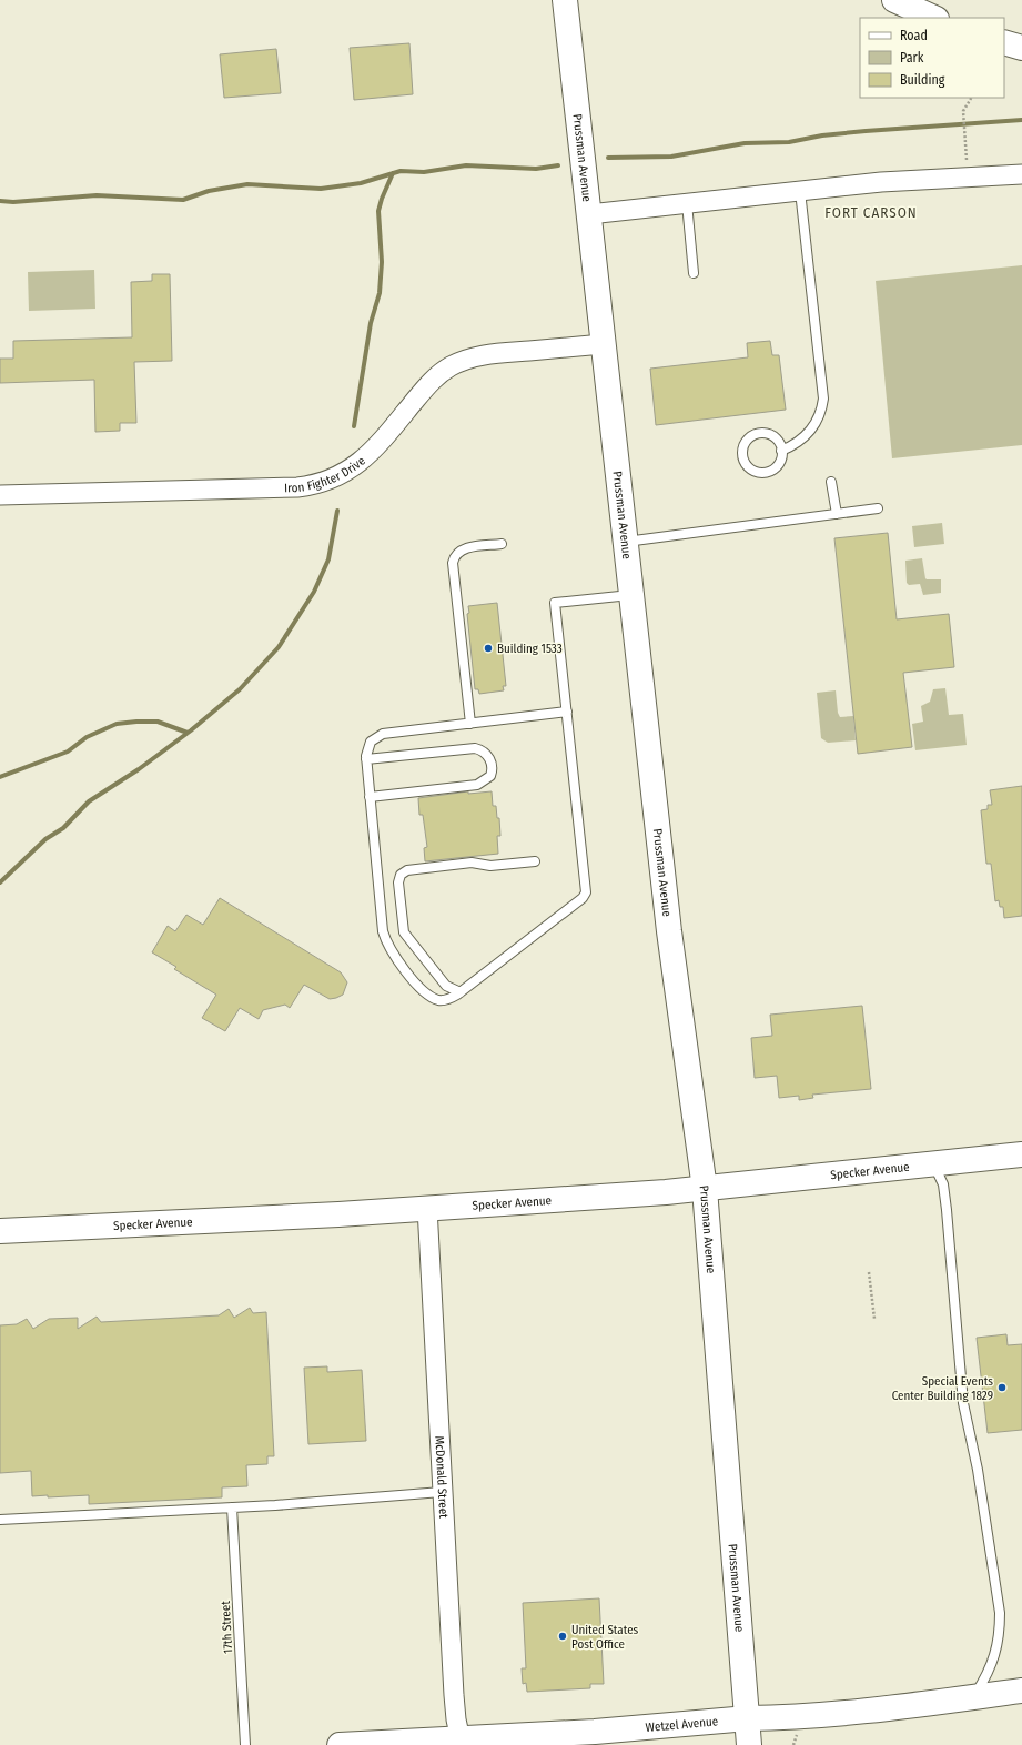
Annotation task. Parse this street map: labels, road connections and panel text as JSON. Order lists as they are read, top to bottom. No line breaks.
{"streets":{"street":["Prussman Avenue","Iron Fighter Drive","Specker Avenue","McDonald Street","Wetzel Avenue"],"lane":["17th Street"]},"crossings":[["Prussman Avenue","Iron Fighter Drive"],["Prussman Avenue","Specker Avenue"],["Prussman Avenue","Wetzel Avenue"],["Specker Avenue","McDonald Street"],["McDonald Street","Wetzel Avenue"]],"districts":["FORT CARSON"],"places":["Building 1533","Special Events Center Building 1829","United States Post Office"],"legend":["Road","Park","Building"]}
